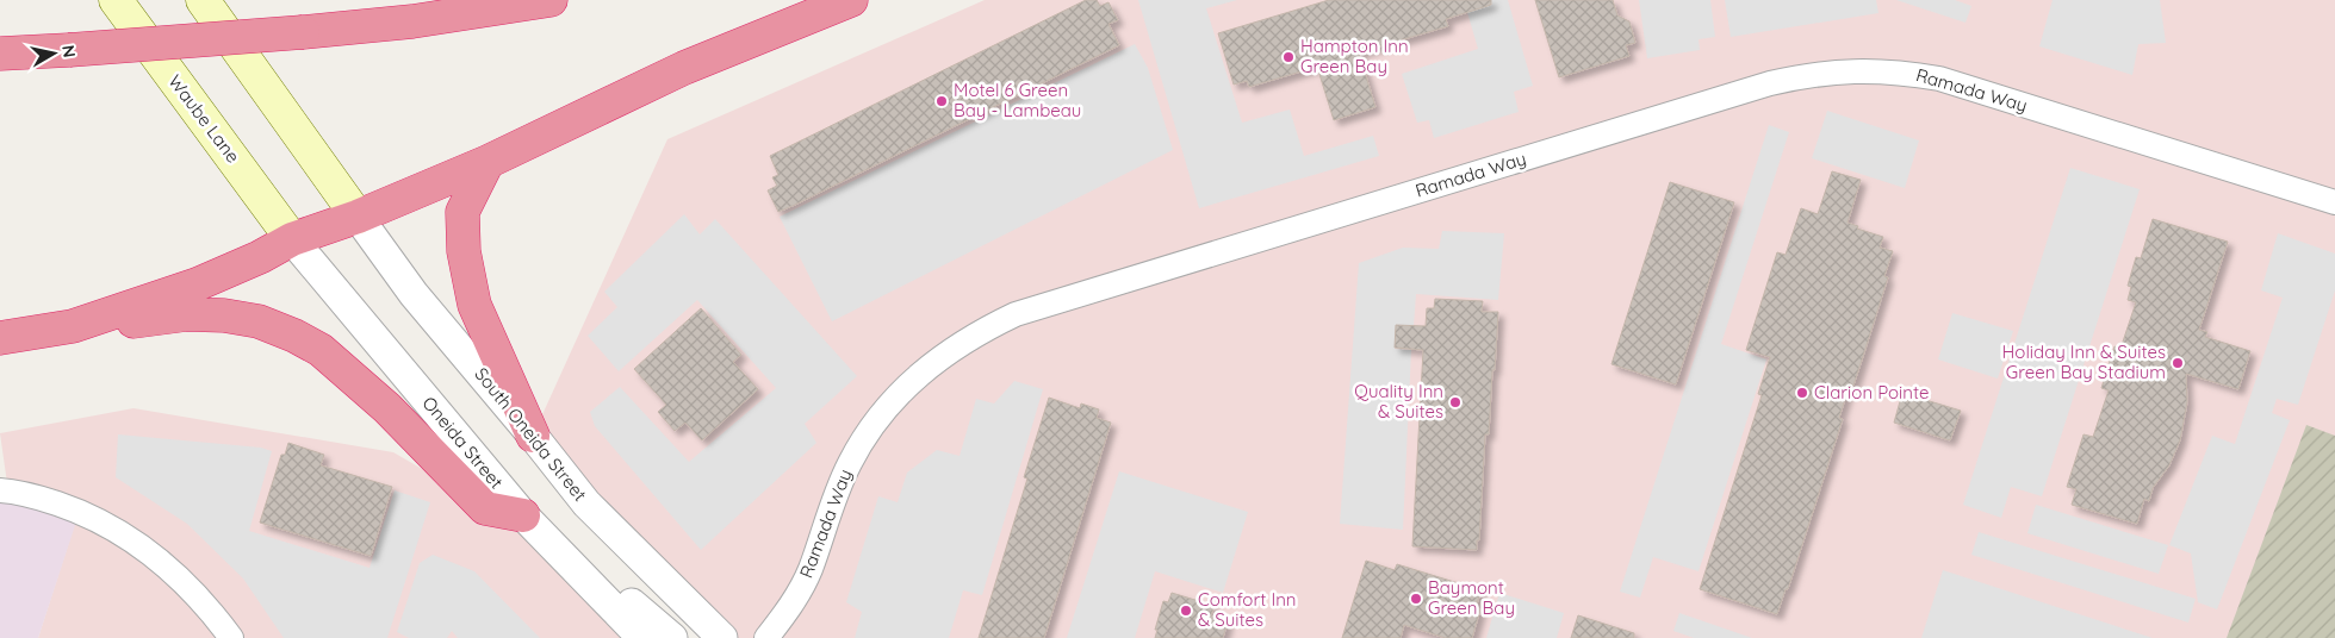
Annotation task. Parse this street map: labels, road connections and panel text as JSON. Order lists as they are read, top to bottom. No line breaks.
{"streets":{"main road":["Waube Lane"],"street":["Ramada Way","South Oneida Street","Oneida Street"]},"crossings":[["Waube Lane","Oneida Street"]],"places":["Hampton Inn Green Bay","Motel 6 Green Bay - Lambeau","Holiday Inn & Suites Green Bay Stadium","Clarion Pointe","Quality Inn & Suites","Baymont Green Bay","Comfort Inn & Suites"],"north":"right"}
